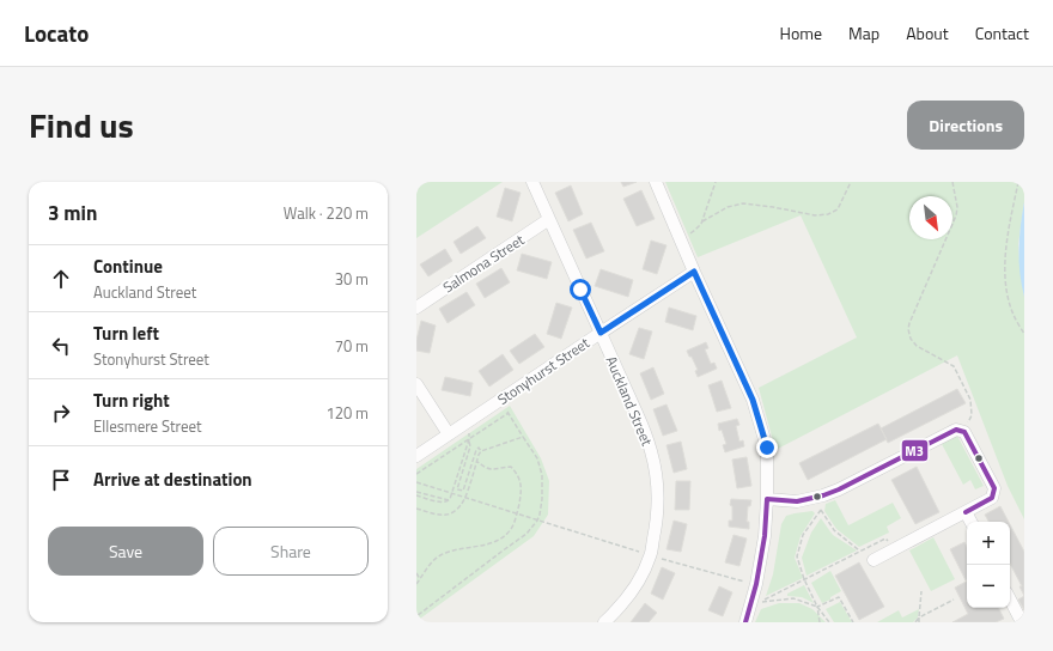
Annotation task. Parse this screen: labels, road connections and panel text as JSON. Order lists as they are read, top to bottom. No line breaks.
{"streets":{"street":["Salmona Street","Stonyhurst Street","Auckland Street"]},"crossings":[["Salmona Street","Auckland Street"],["Stonyhurst Street","Auckland Street"]],"lines":["transit line M3"],"north":"bottom right","page":{"header":"Locato","nav":["Home","Map","About","Contact"],"title":"Find us","buttons":["Directions",["Save","Share"]],"heading":["3 min","Walk · 220 m"],"list":[["Continue","Auckland Street","30 m"],["Turn left","Stonyhurst Street","70 m"],["Turn right","Ellesmere Street","120 m"],"Arrive at destination"],"map_buttons":["+","−"]}}
